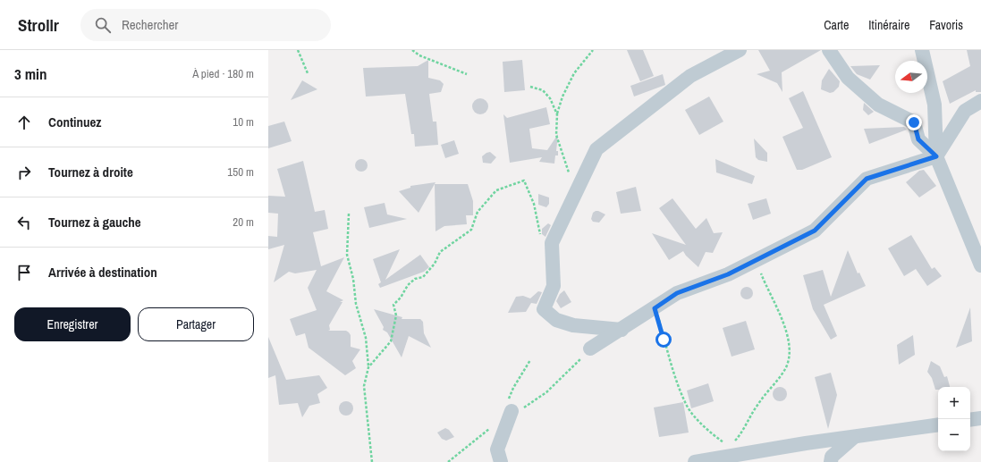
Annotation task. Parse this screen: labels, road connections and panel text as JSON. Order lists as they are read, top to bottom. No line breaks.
{"north":"left","page":{"header":"Strollr","search":"Rechercher","nav":["Carte","Itinéraire","Favoris"],"heading":["3 min","À pied · 180 m"],"list":[["Continuez","10 m"],["Tournez à droite","150 m"],["Tournez à gauche","20 m"],"Arrivée à destination"],"buttons":["Enregistrer","Partager"],"map_buttons":["+","−"]}}
